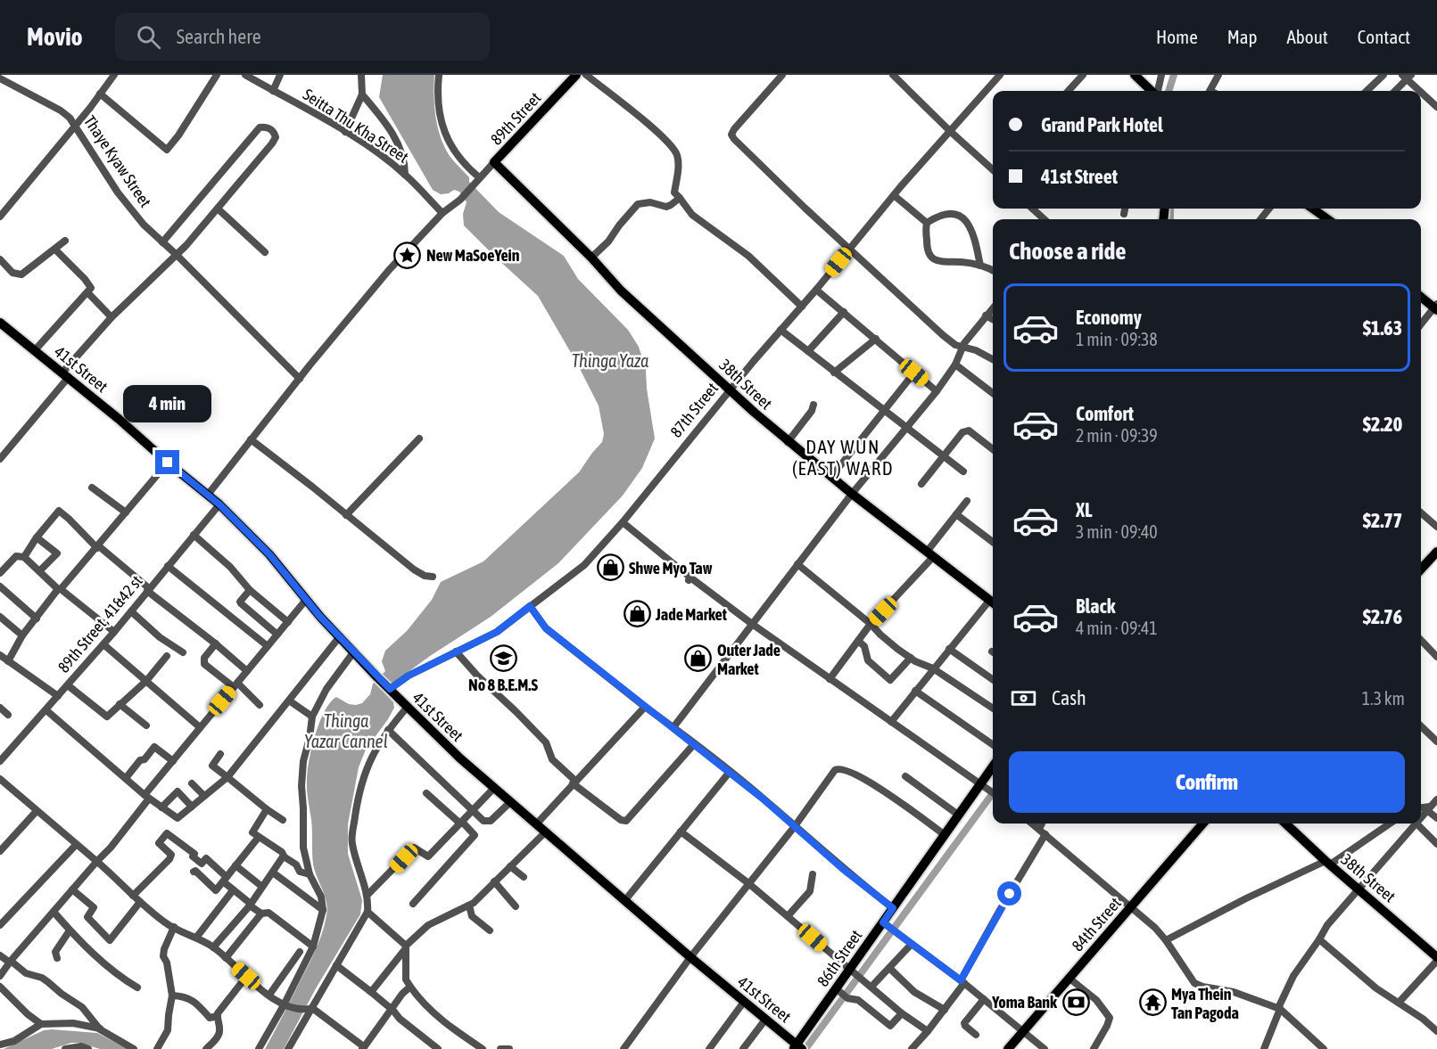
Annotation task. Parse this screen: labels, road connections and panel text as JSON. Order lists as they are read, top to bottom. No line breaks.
{"streets":{"main road":["89th Street","41st Street","38th Street","84th Street","86th Street"],"street":["Seitta Thu Kha Street","Thaye Kyaw Street","87th Street","89th Street, 41&42 st"]},"crossings":[["89th Street","Seitta Thu Kha Street"],["89th Street","Thaye Kyaw Street"],["89th Street","41st Street"],["89th Street","38th Street"],["41st Street","87th Street"],["41st Street","89th Street, 41&42 st"],["41st Street","86th Street"],["38th Street","87th Street"]],"districts":["DAY WUN (EAST) WARD"],"water":["Thinga Yaza","Thinga Yazar Cannel"],"places":{"place":["New MaSoeYein"],"shop":["Shwe Myo Taw","Jade Market","Outer Jade Market"],"school or university":["No 8 B.E.M.S"],"bank":["Yoma Bank"],"temple":["Mya Thein Tan Pagoda"]},"page":{"header":"Movio","search":"Search here","nav":["Home","Map","About","Contact"],"banner":["Grand Park Hotel","41st Street"],"heading":"Choose a ride","list":[{"name":"Economy","note":"1 min · 09:38","value":"$1.63"},{"name":"Comfort","note":"2 min · 09:39","value":"$2.20"},{"name":"XL","note":"3 min · 09:40","value":"$2.77"},{"name":"Black","note":"4 min · 09:41","value":"$2.76"}],"bubble":"4 min","pay":["Cash","1.3 km"],"buttons":"Confirm"}}
